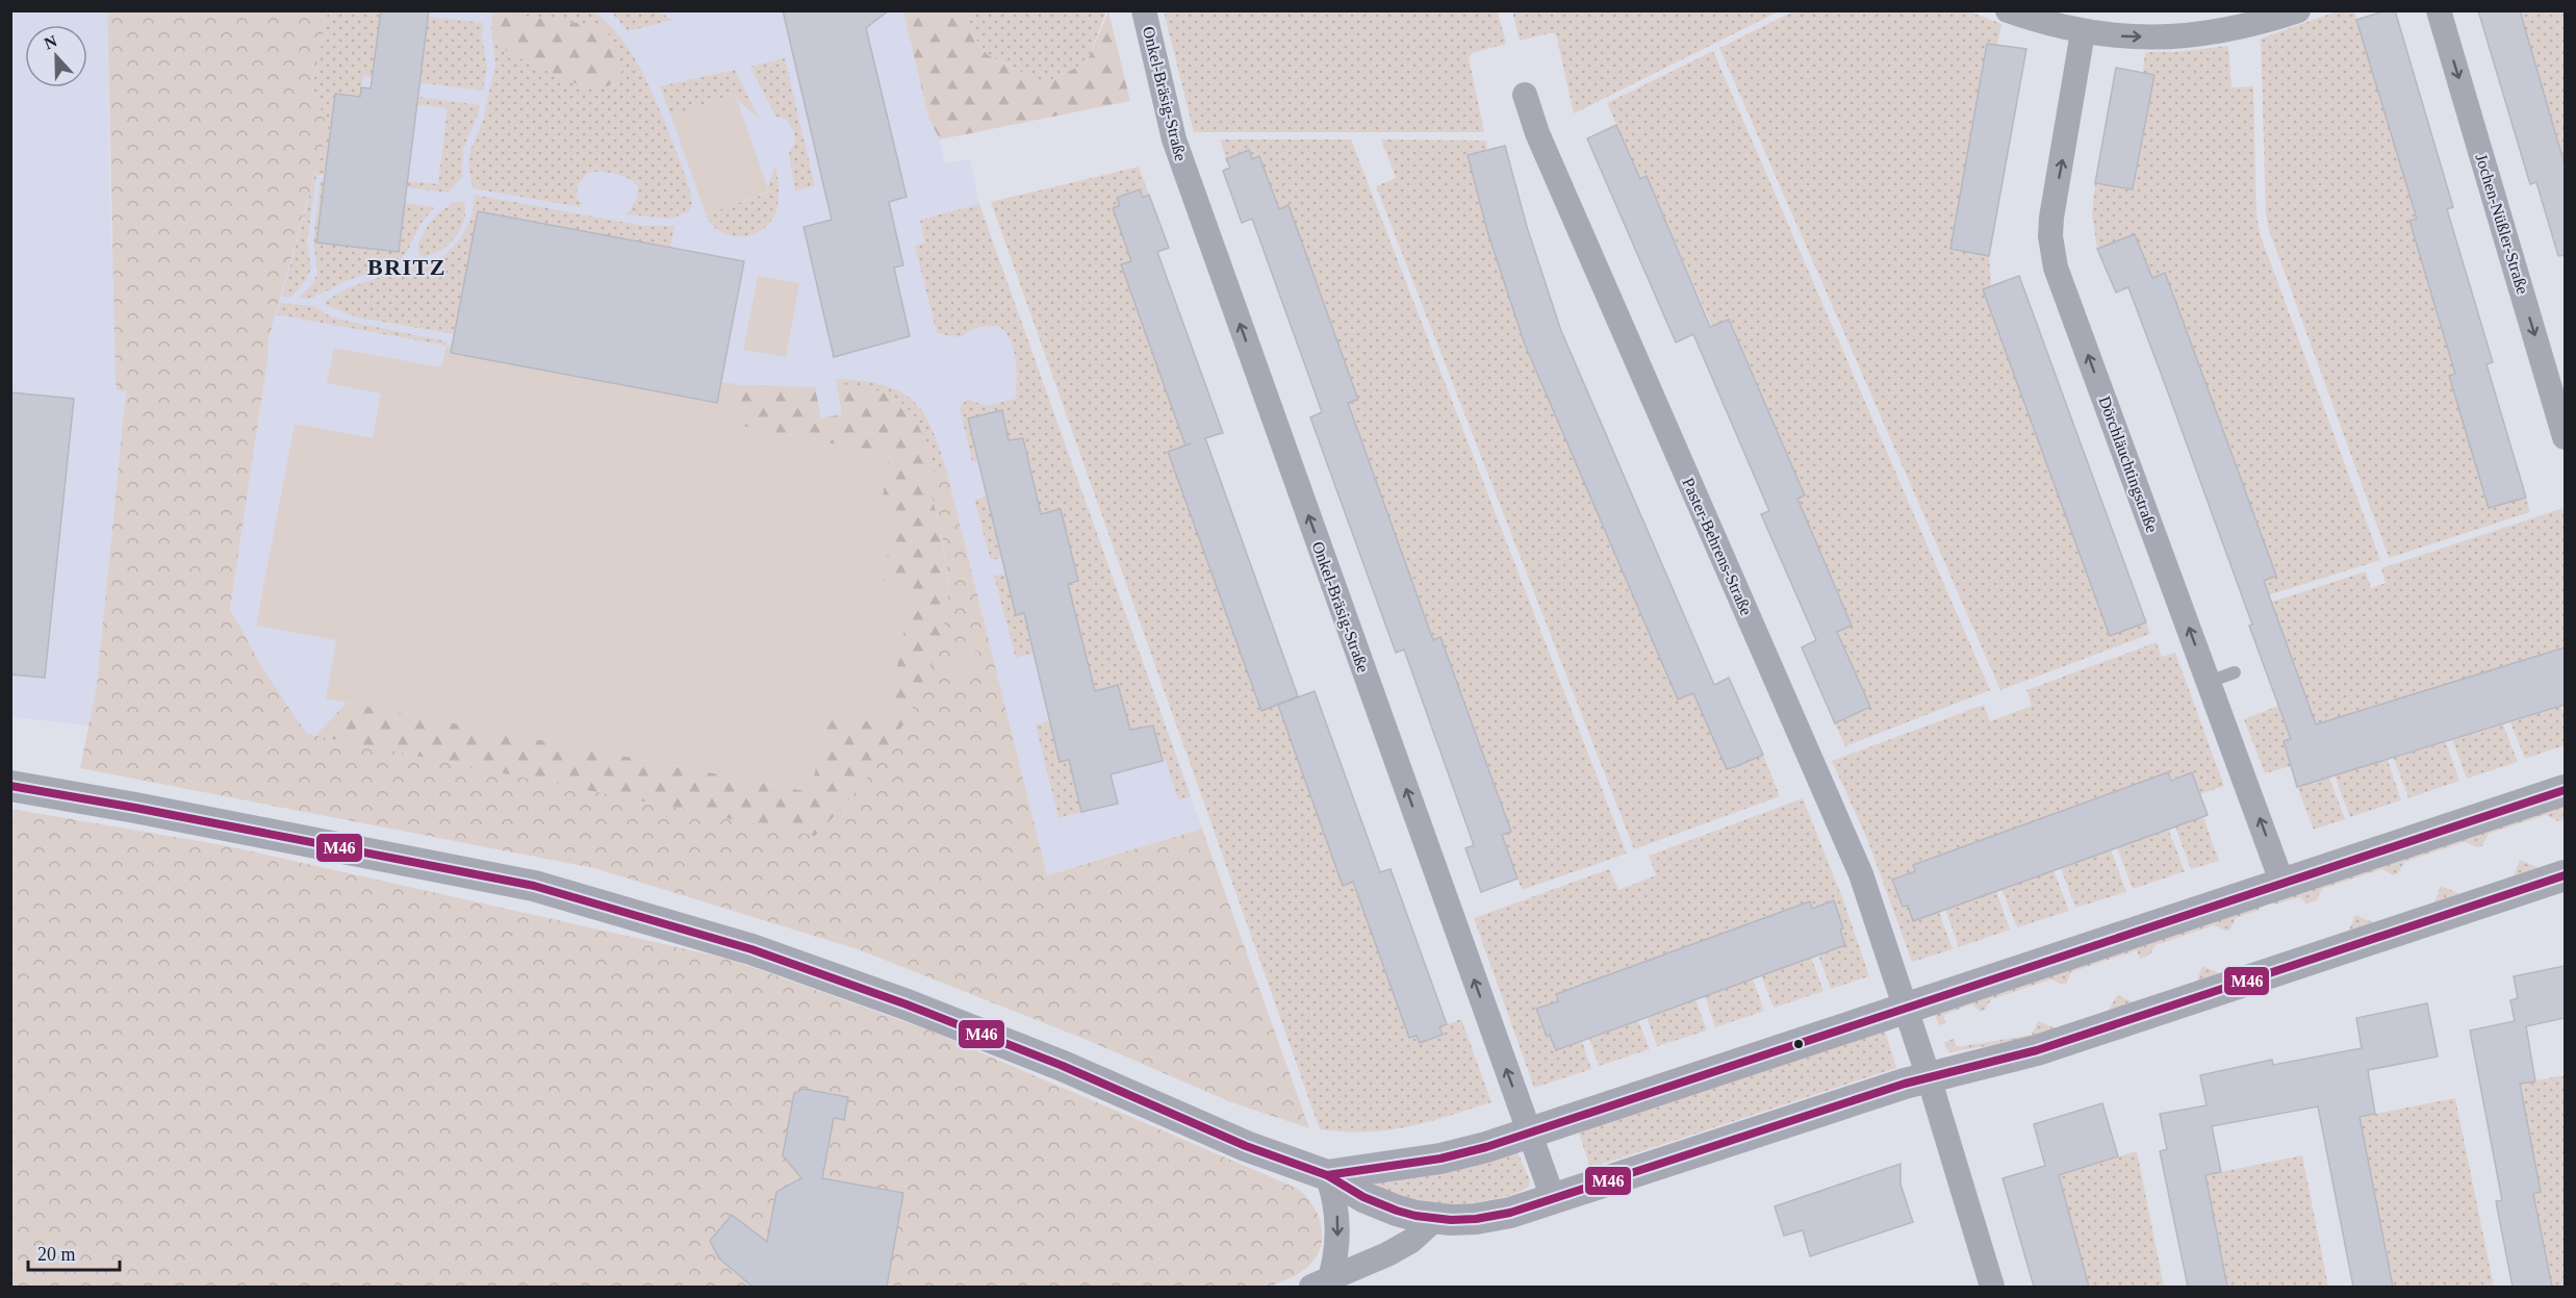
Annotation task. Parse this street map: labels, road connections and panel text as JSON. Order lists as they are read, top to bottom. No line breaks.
{"streets":{"street":["Onkel-Bräsig-Straße","Jochen-Nüßler-Straße","Dörchläuchtingstraße","Paster-Behrens-Straße"]},"one_way":["Onkel-Bräsig-Straße","Jochen-Nüßler-Straße","Dörchläuchtingstraße"],"districts":["BRITZ"],"lines":["transit line M46"],"scale_bar":"20 m","north":"top"}
